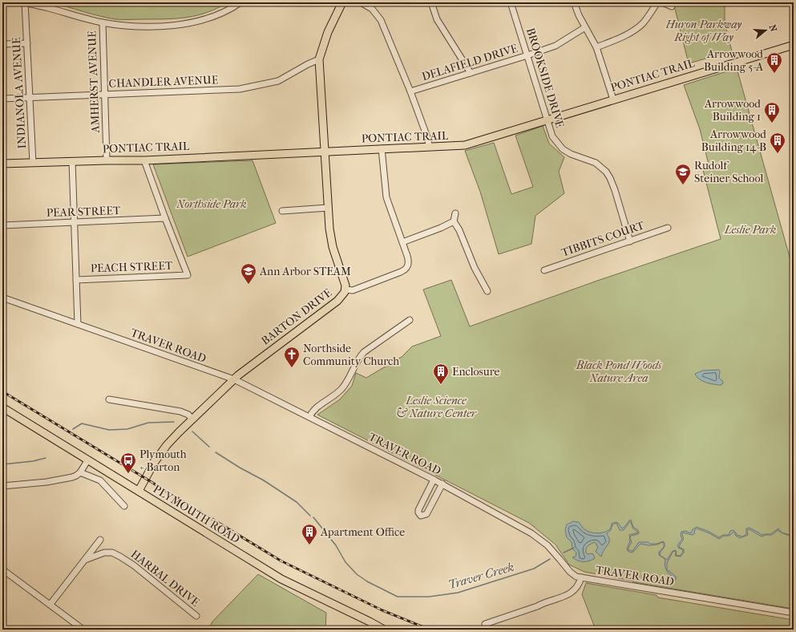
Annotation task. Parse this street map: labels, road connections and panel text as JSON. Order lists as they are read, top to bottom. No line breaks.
{"streets":{"main road":["PONTIAC TRAIL","BARTON DRIVE","PLYMOUTH ROAD"],"street":["DELAFIELD DRIVE","BROOKSIDE DRIVE","AMHERST AVENUE","CHANDLER AVENUE","INDIANOLA AVENUE","PEAR STREET","TIBBITS COURT","PEACH STREET","TRAVER ROAD","HARBAL DRIVE"]},"crossings":[["DELAFIELD DRIVE","BROOKSIDE DRIVE"],["PONTIAC TRAIL","BROOKSIDE DRIVE"],["PONTIAC TRAIL","AMHERST AVENUE"],["PONTIAC TRAIL","INDIANOLA AVENUE"],["PONTIAC TRAIL","BARTON DRIVE"],["BROOKSIDE DRIVE","TIBBITS COURT"],["AMHERST AVENUE","CHANDLER AVENUE"],["CHANDLER AVENUE","INDIANOLA AVENUE"],["CHANDLER AVENUE","BARTON DRIVE"],["PEAR STREET","PEACH STREET"],["BARTON DRIVE","TRAVER ROAD"],["BARTON DRIVE","PLYMOUTH ROAD"]],"water":["Traver Creek"],"parks":["Huron Parkway Right of Way","Northside Park","Leslie Park","Black Pond Woods Nature Area","Leslie Science & Nature Center"],"places":{"building":["Arrowwood Building 5-A","Arrowwood Building 1","Arrowwood Building 14-B","Enclosure","Apartment Office"],"school or university":["Rudolf Steiner School","Ann Arbor STEAM"],"church":["Northside Community Church"],"bus stop":["Plymouth + Barton"]},"north":"right"}
